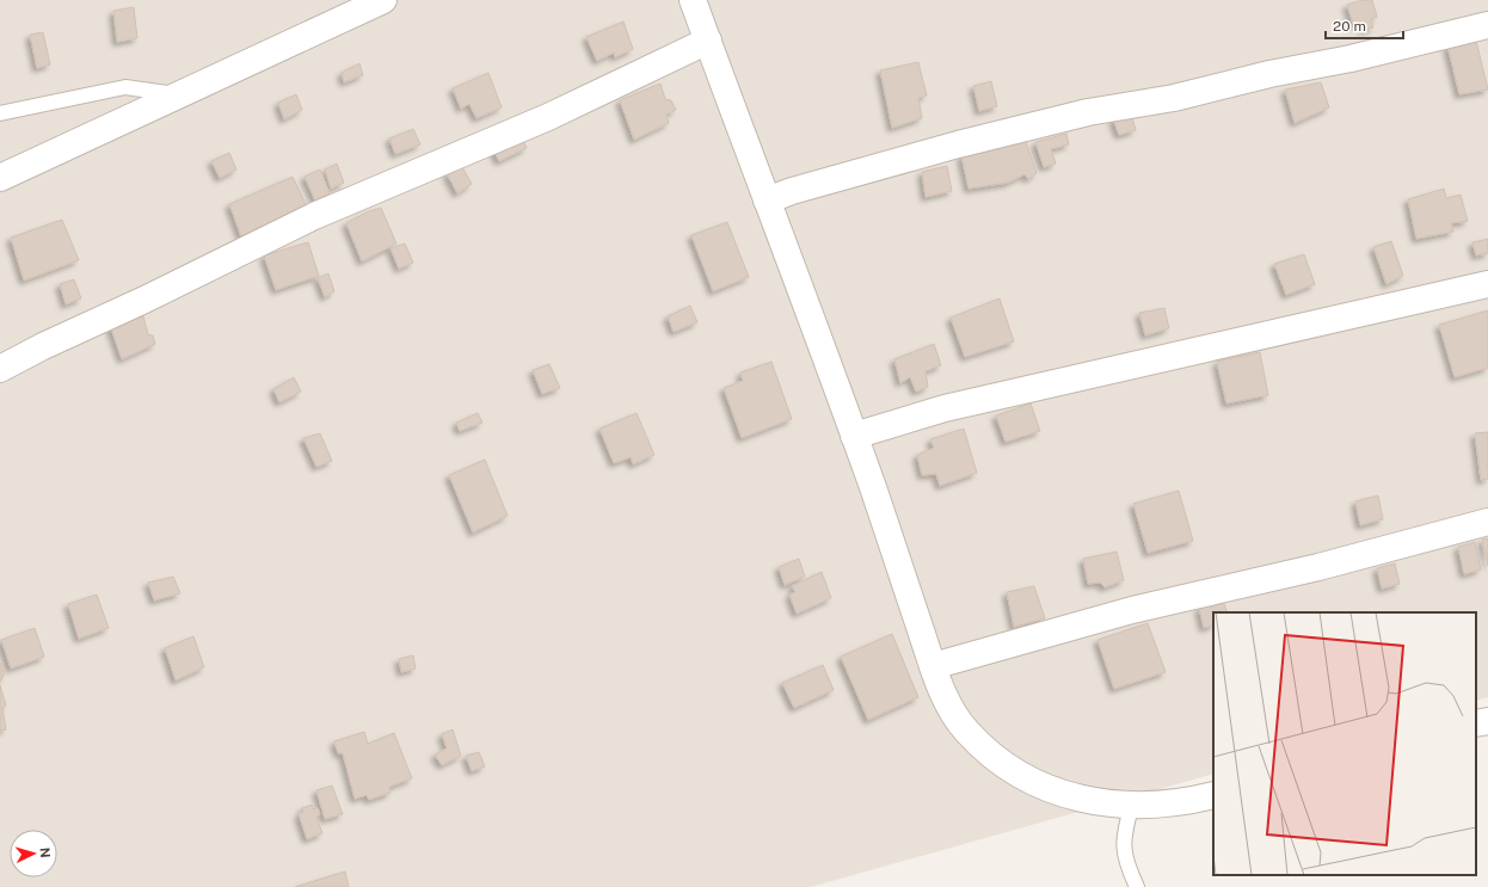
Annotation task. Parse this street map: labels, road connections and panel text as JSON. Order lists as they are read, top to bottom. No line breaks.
{"scale_bar":"20 m","north":"right"}
